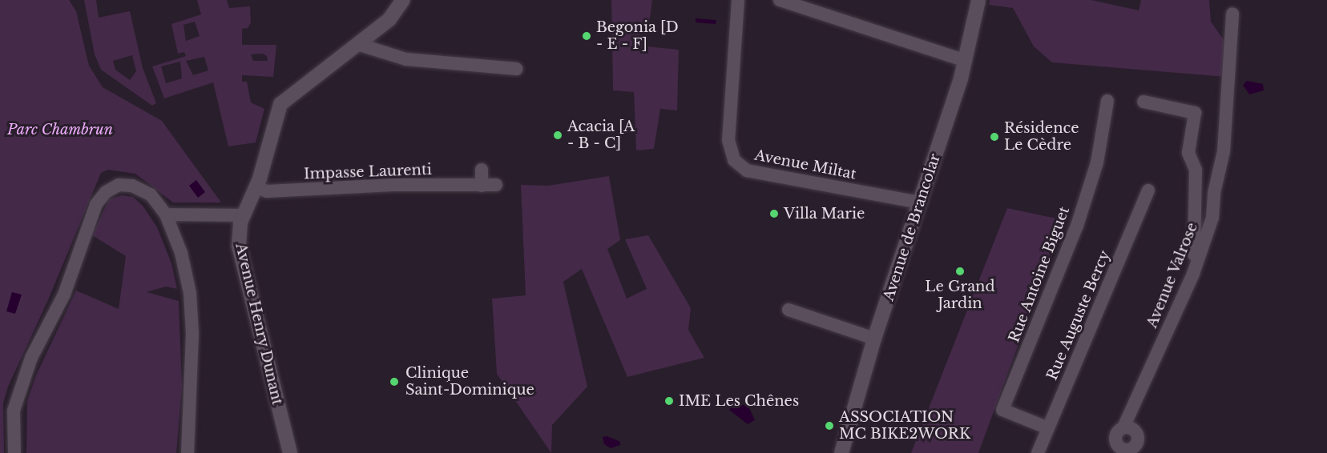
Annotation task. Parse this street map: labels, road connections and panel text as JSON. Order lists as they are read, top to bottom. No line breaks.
{"streets":{"street":["Avenue Miltat","Impasse Laurenti","Avenue de Brancolar","Rue Antoine Biguet","Avenue Valrose","Rue Auguste Bercy","Avenue Henry Dunant"]},"crossings":[["Avenue Miltat","Avenue de Brancolar"],["Impasse Laurenti","Avenue Henry Dunant"],["Rue Antoine Biguet","Rue Auguste Bercy"]],"parks":["Parc Chambrun"],"places":["Begonia [D - E - F]","Acacia [A - B - C]","Résidence Le Cèdre","Villa Marie","Le Grand Jardin","Clinique Saint-Dominique","IME Les Chênes","ASSOCIATION MC BIKE2WORK"]}
